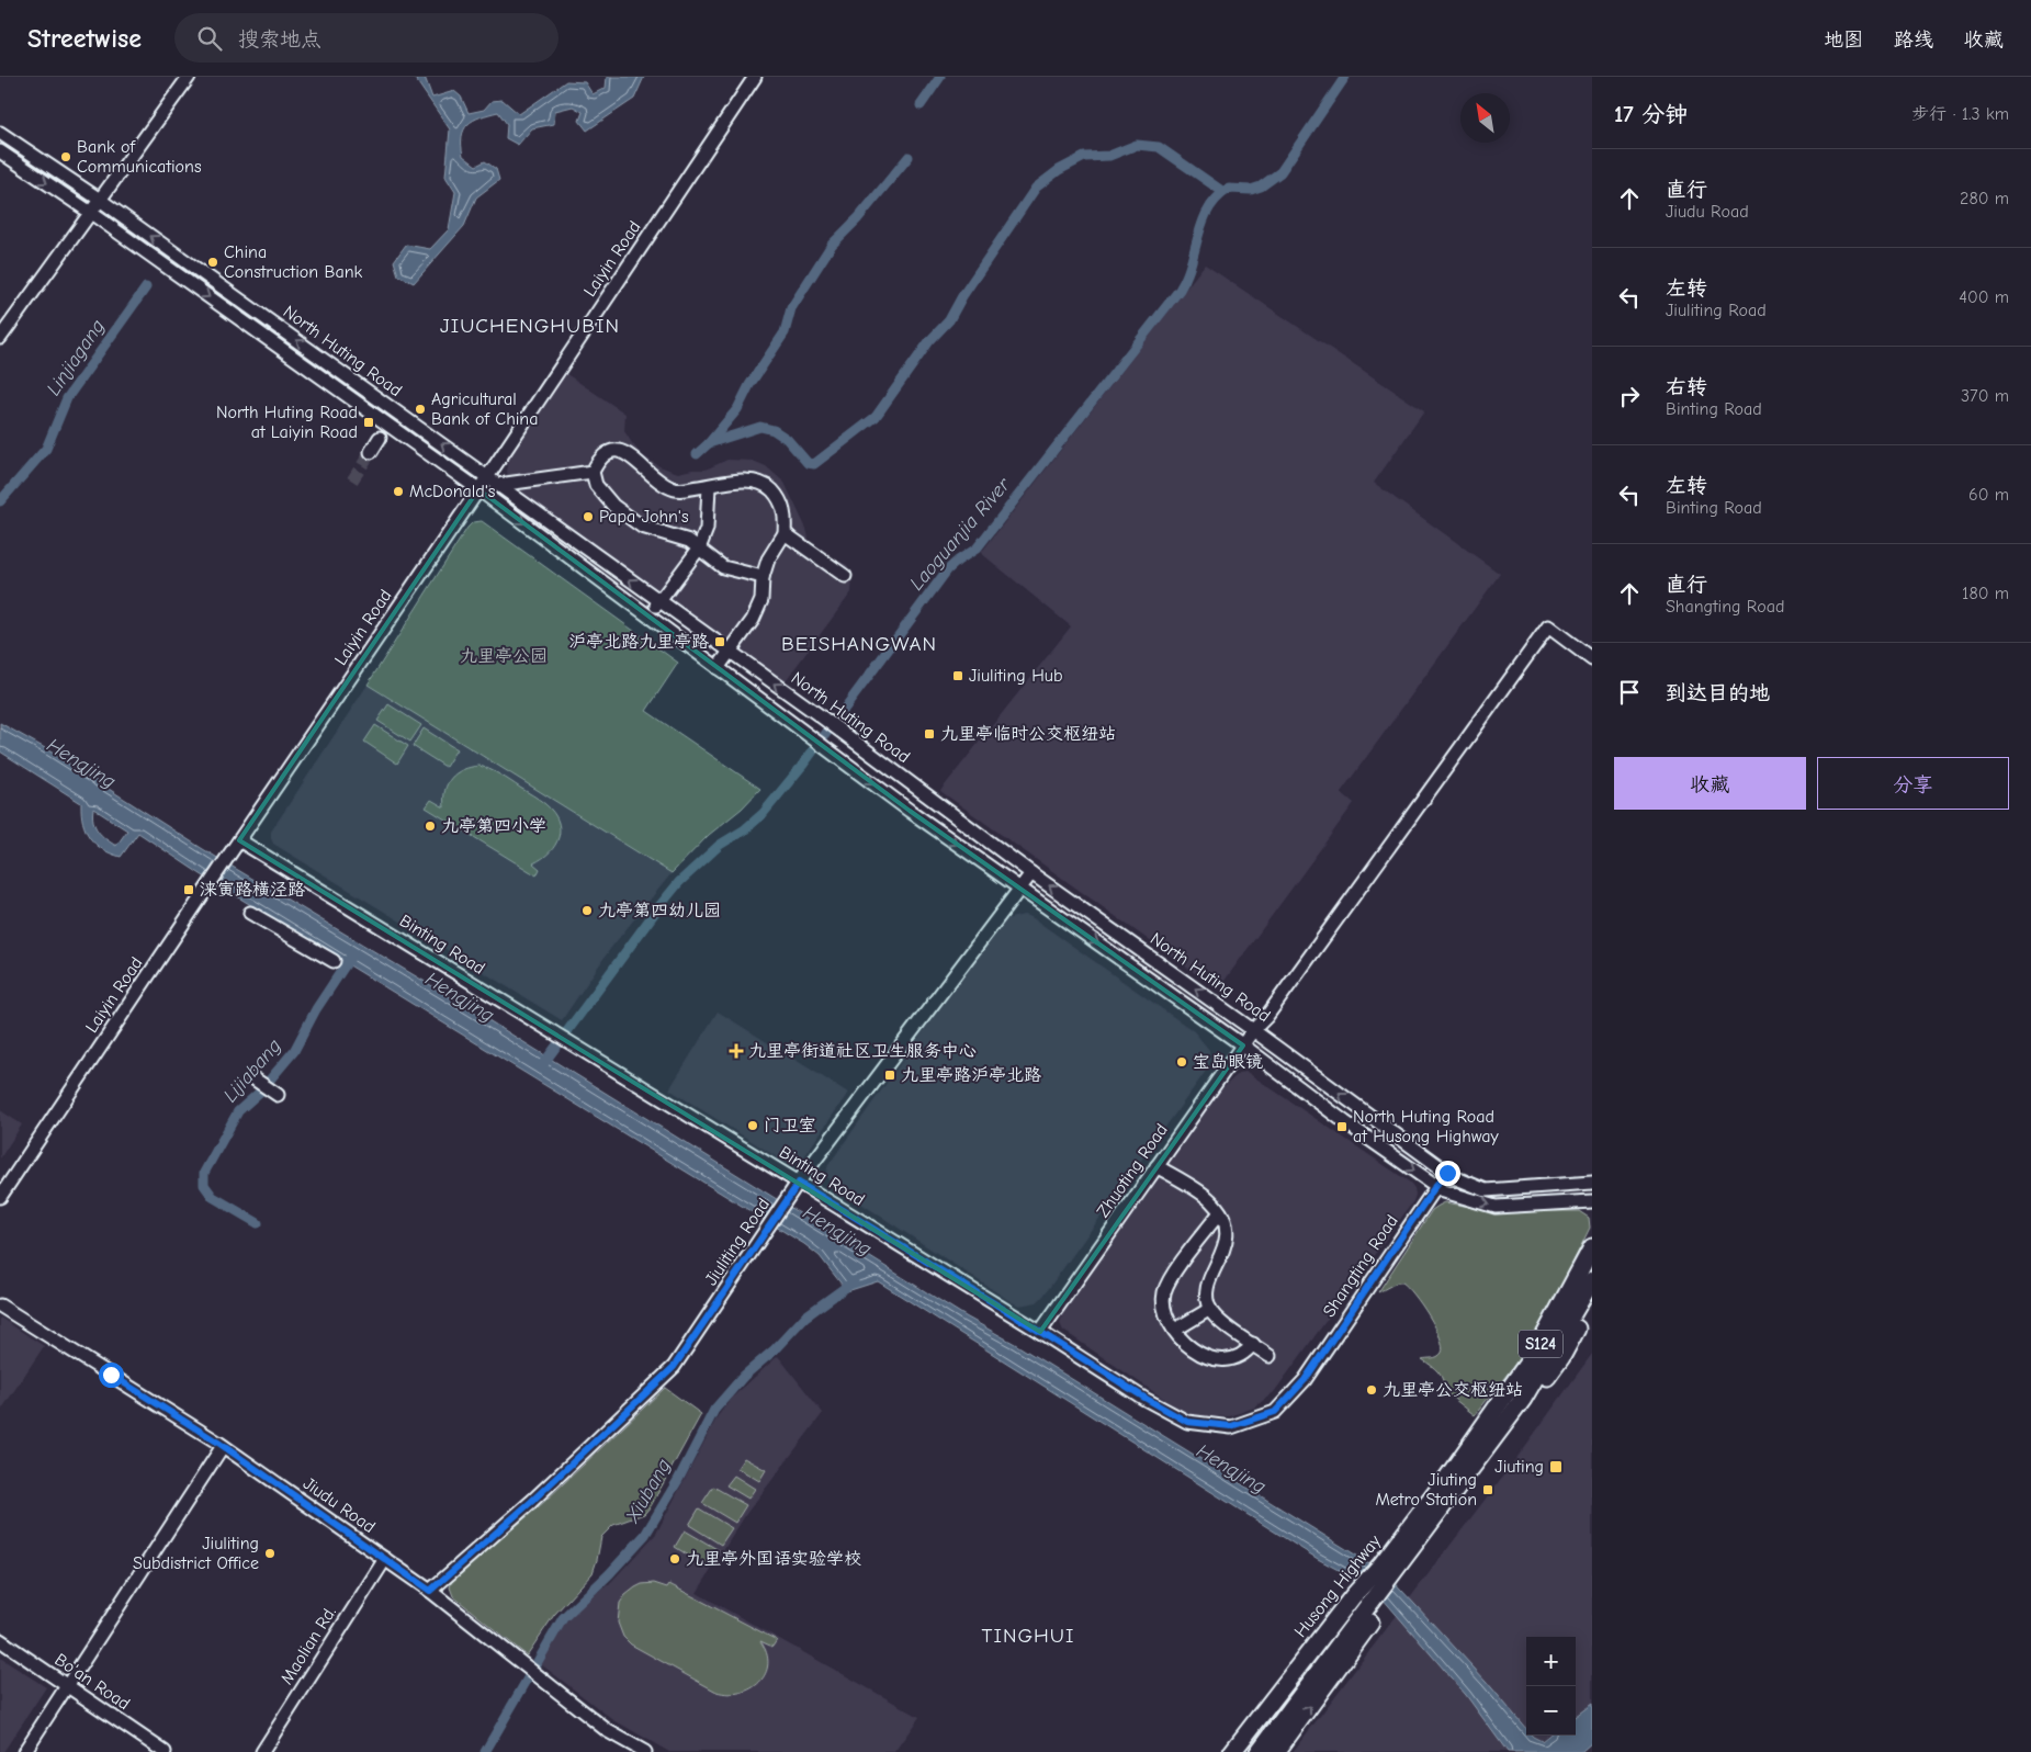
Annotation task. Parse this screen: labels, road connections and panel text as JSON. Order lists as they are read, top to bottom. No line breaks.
{"streets":{"main road":["S124","Husong Highway"],"street":["Laiyin Road","North Huting Road","Binting Road","Zhuoting Road","Jiuliting Road","Shangting Road","Jiudu Road","Maolian Rd.","Bo'an Road"]},"crossings":[["Laiyin Road","North Huting Road"],["Laiyin Road","Binting Road"],["North Huting Road","Zhuoting Road"],["North Huting Road","Jiuliting Road"],["North Huting Road","Shangting Road"],["Binting Road","Zhuoting Road"],["Binting Road","Jiuliting Road"],["Binting Road","Shangting Road"],["Jiuliting Road","Jiudu Road"],["Jiudu Road","Maolian Rd."]],"districts":["JIUCHENGHUBIN","BEISHANGWAN","TINGHUI"],"water":["Linjiagang","Laoguanjia River","Hengjing","Lijiabang","Xiubang"],"parks":["九里亭公园"],"places":{"other":["Bank of Communications","China Construction Bank","Agricultural Bank of China","McDonald's","Papa John's","九亭第四小学","九亭第四幼儿园","宝岛眼镜","门卫室","九里亭公交枢纽站","Jiuliting Subdistrict Office","九里亭外国语实验学校"],"transit":["North Huting Road at Laiyin Road","沪亭北路九里亭路","Jiuliting Hub","九里亭临时公交枢纽站","涞寅路横泾路","九里亭路沪亭北路","North Huting Road at Husong Highway","Jiuting","Jiuting Metro Station"],"health":["九里亭街道社区卫生服务中心"]},"north":"top left","page":{"header":"Streetwise","search":"搜索地点","nav":["地图","路线","收藏"],"heading":["17 分钟","步行 · 1.3 km"],"list":[["直行","Jiudu Road","280 m"],["左转","Jiuliting Road","400 m"],["右转","Binting Road","370 m"],["左转","Binting Road","60 m"],["直行","Shangting Road","180 m"],"到达目的地"],"buttons":["收藏","分享"],"map_buttons":["+","−"]}}
